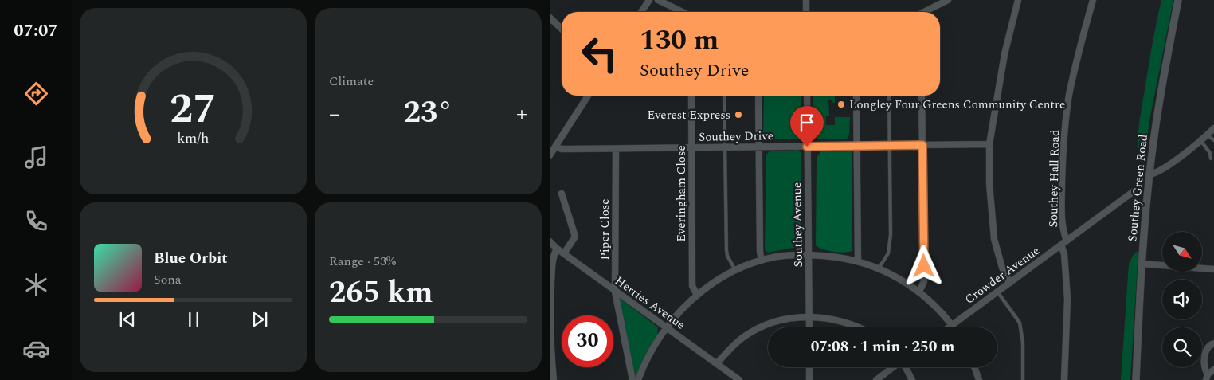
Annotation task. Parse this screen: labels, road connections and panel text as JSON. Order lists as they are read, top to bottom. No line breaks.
{"streets":{"street":["Southey Drive","Southey Hall Road","Southey Green Road","Everingham Close","Southey Avenue","Piper Close","Crowder Avenue","Herries Avenue"]},"crossings":[["Southey Drive","Everingham Close"],["Southey Drive","Southey Avenue"],["Southey Drive","Piper Close"],["Southey Hall Road","Crowder Avenue"],["Piper Close","Herries Avenue"]],"places":["Longley Four Greens Community Centre","Everest Express"],"north":"bottom right","page":{"tabs":"07:07","tile":["Climate",["Range · 53%","265 km"]],"turn":["130 m","Southey Drive"],"heat":["−","23°","+"],"song":["Blue Orbit","Sona"],"limit":"30","trip":"07:08 · 1 min · 250 m","gauge":["27","km/h"]}}
